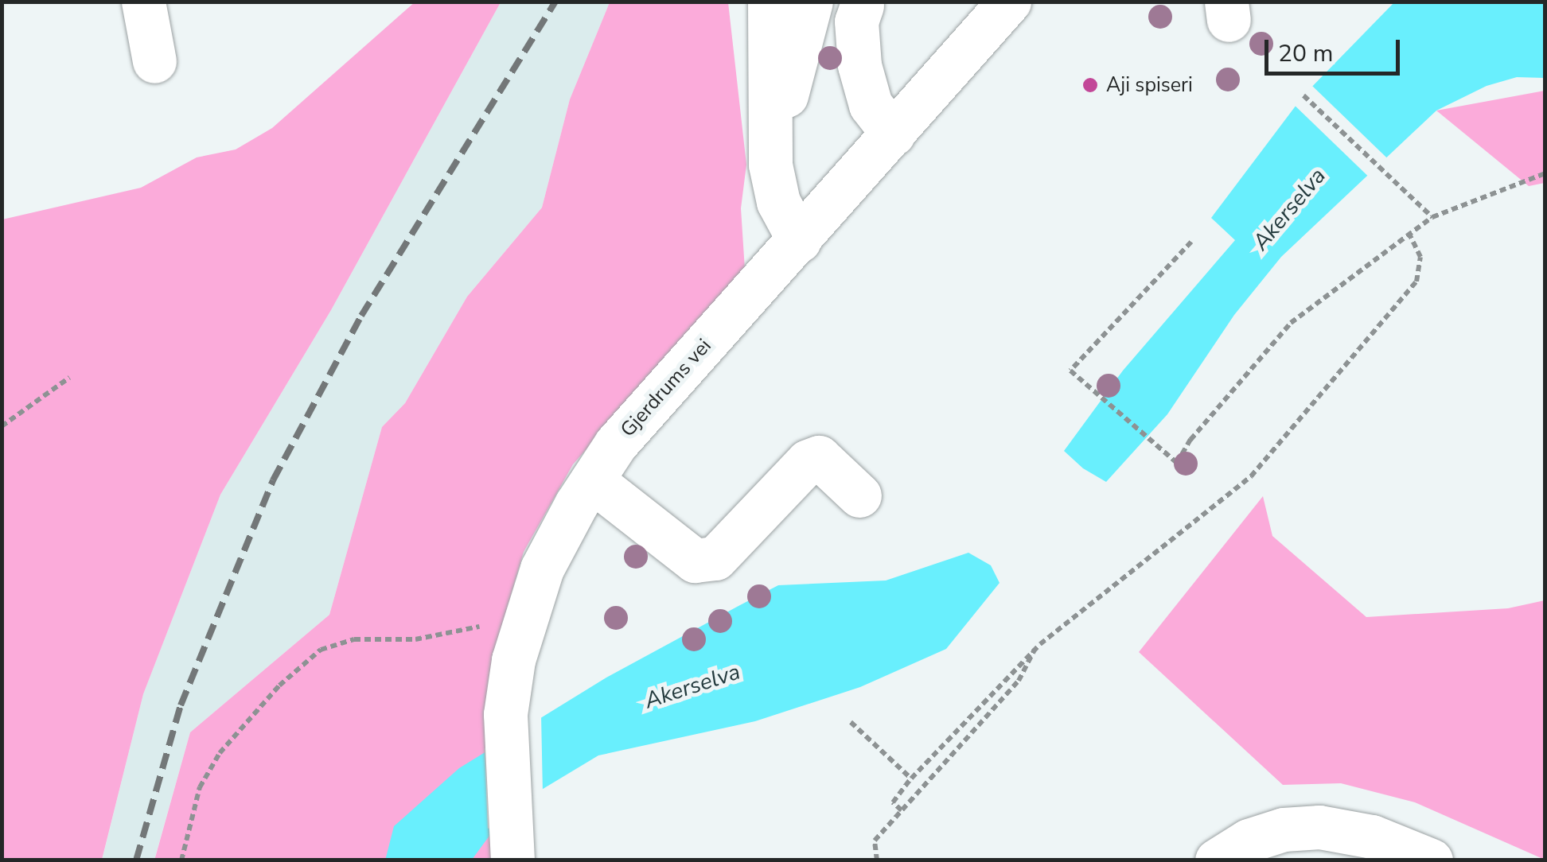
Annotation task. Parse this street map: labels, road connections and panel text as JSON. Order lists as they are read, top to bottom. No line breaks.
{"streets":{"street":["Gjerdrums vei"]},"water":["Akerselva"],"places":["Aji spiseri"],"scale_bar":"20 m"}
